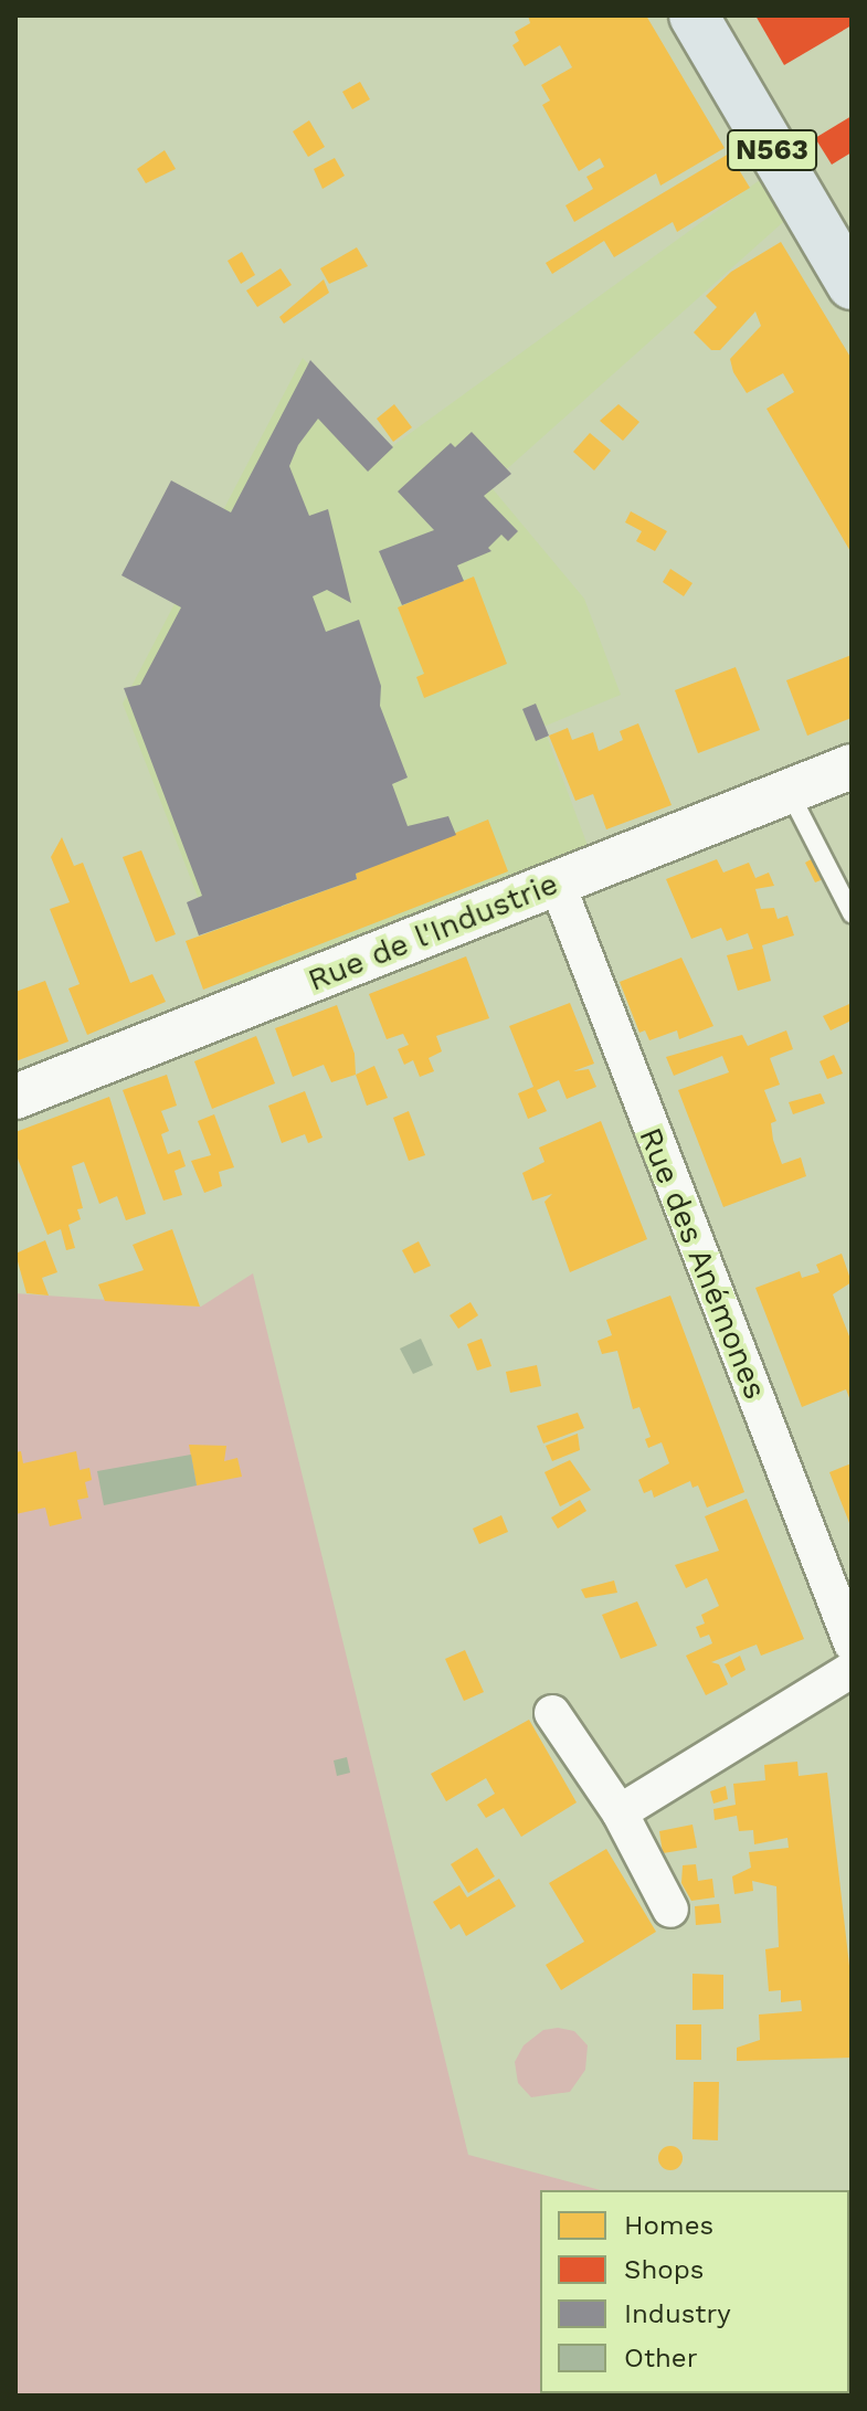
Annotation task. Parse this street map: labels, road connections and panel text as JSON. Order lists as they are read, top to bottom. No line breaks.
{"streets":{"main road":["N563"],"street":["Rue de l'Industrie","Rue des Anémones"]},"crossings":[["Rue de l'Industrie","Rue des Anémones"]],"legend":["Homes","Shops","Industry","Other"]}
